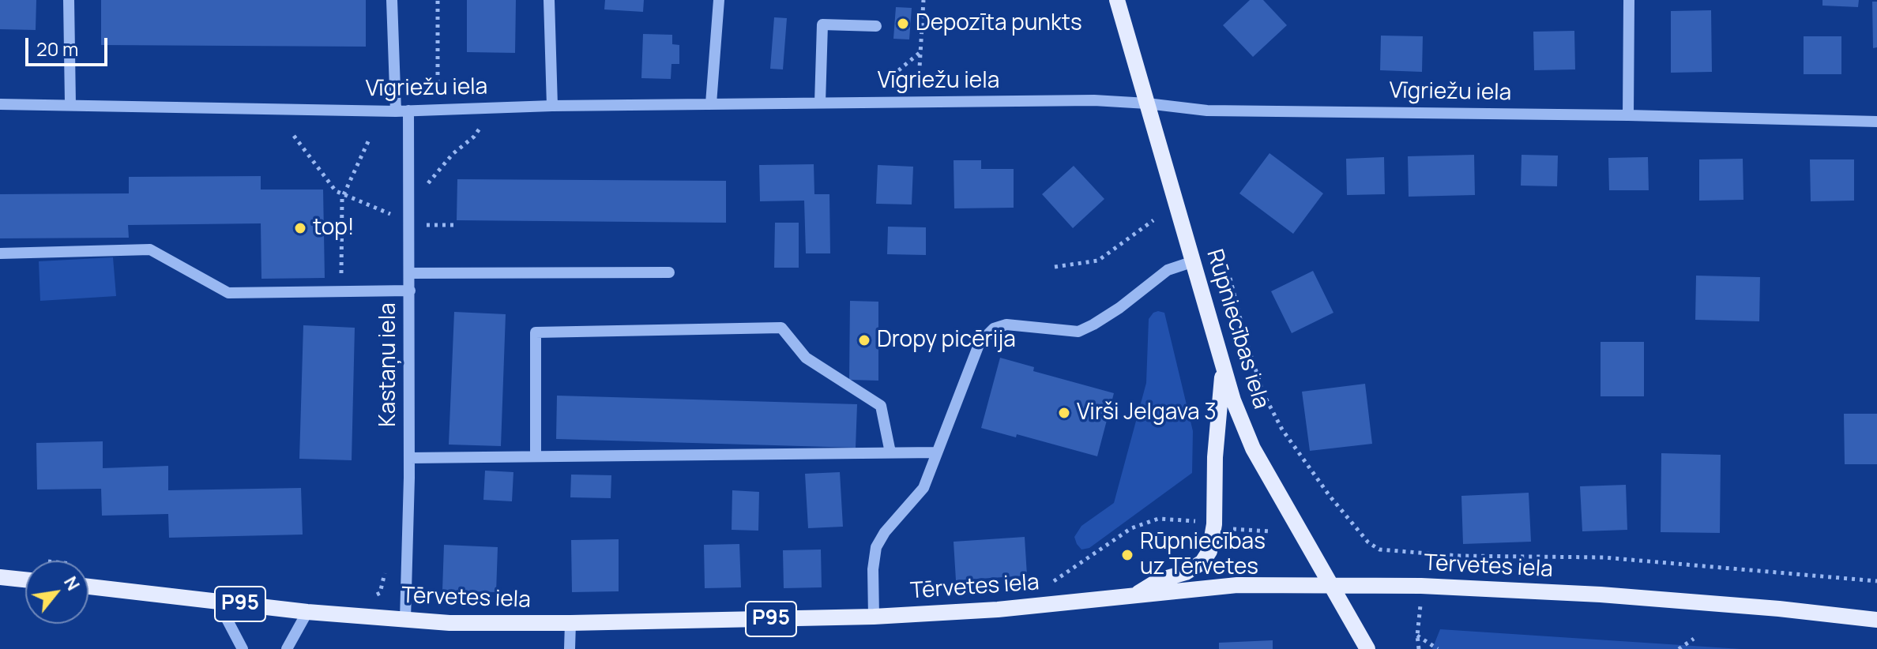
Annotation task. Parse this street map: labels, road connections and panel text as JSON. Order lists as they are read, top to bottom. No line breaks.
{"streets":{"main road":["Rūpniecības iela","Tērvetes iela","P95"],"street":["Vīgriežu iela","Kastaņu iela"]},"crossings":[["Vīgriežu iela","Rūpniecības iela"],["Vīgriežu iela","Kastaņu iela"],["Rūpniecības iela","Tērvetes iela"],["Kastaņu iela","Tērvetes iela"]],"places":["Depozīta punkts","top!","Dropy picērija","Virši Jelgava 3","Rūpniecības uz Tērvetes"],"scale_bar":"20 m","north":"top right"}
